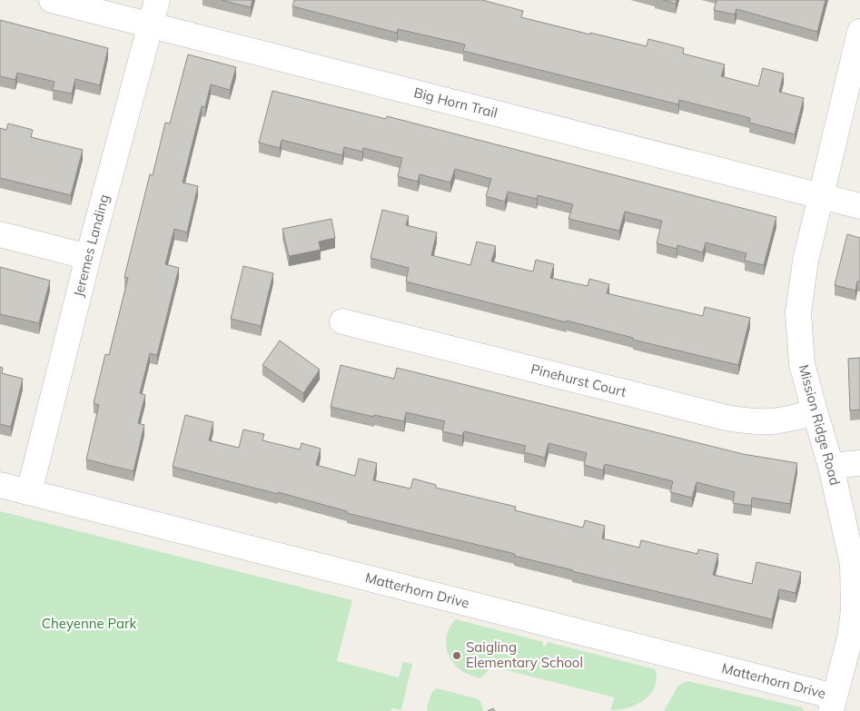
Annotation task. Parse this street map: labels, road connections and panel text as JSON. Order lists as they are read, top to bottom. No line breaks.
{"streets":{"street":["Big Horn Trail","Jeremes Landing","Pinehurst Court","Mission Ridge Road","Matterhorn Drive"]},"crossings":[["Big Horn Trail","Jeremes Landing"],["Big Horn Trail","Mission Ridge Road"],["Jeremes Landing","Matterhorn Drive"],["Pinehurst Court","Mission Ridge Road"],["Mission Ridge Road","Matterhorn Drive"]],"parks":["Cheyenne Park"],"places":["Saigling Elementary School"]}
